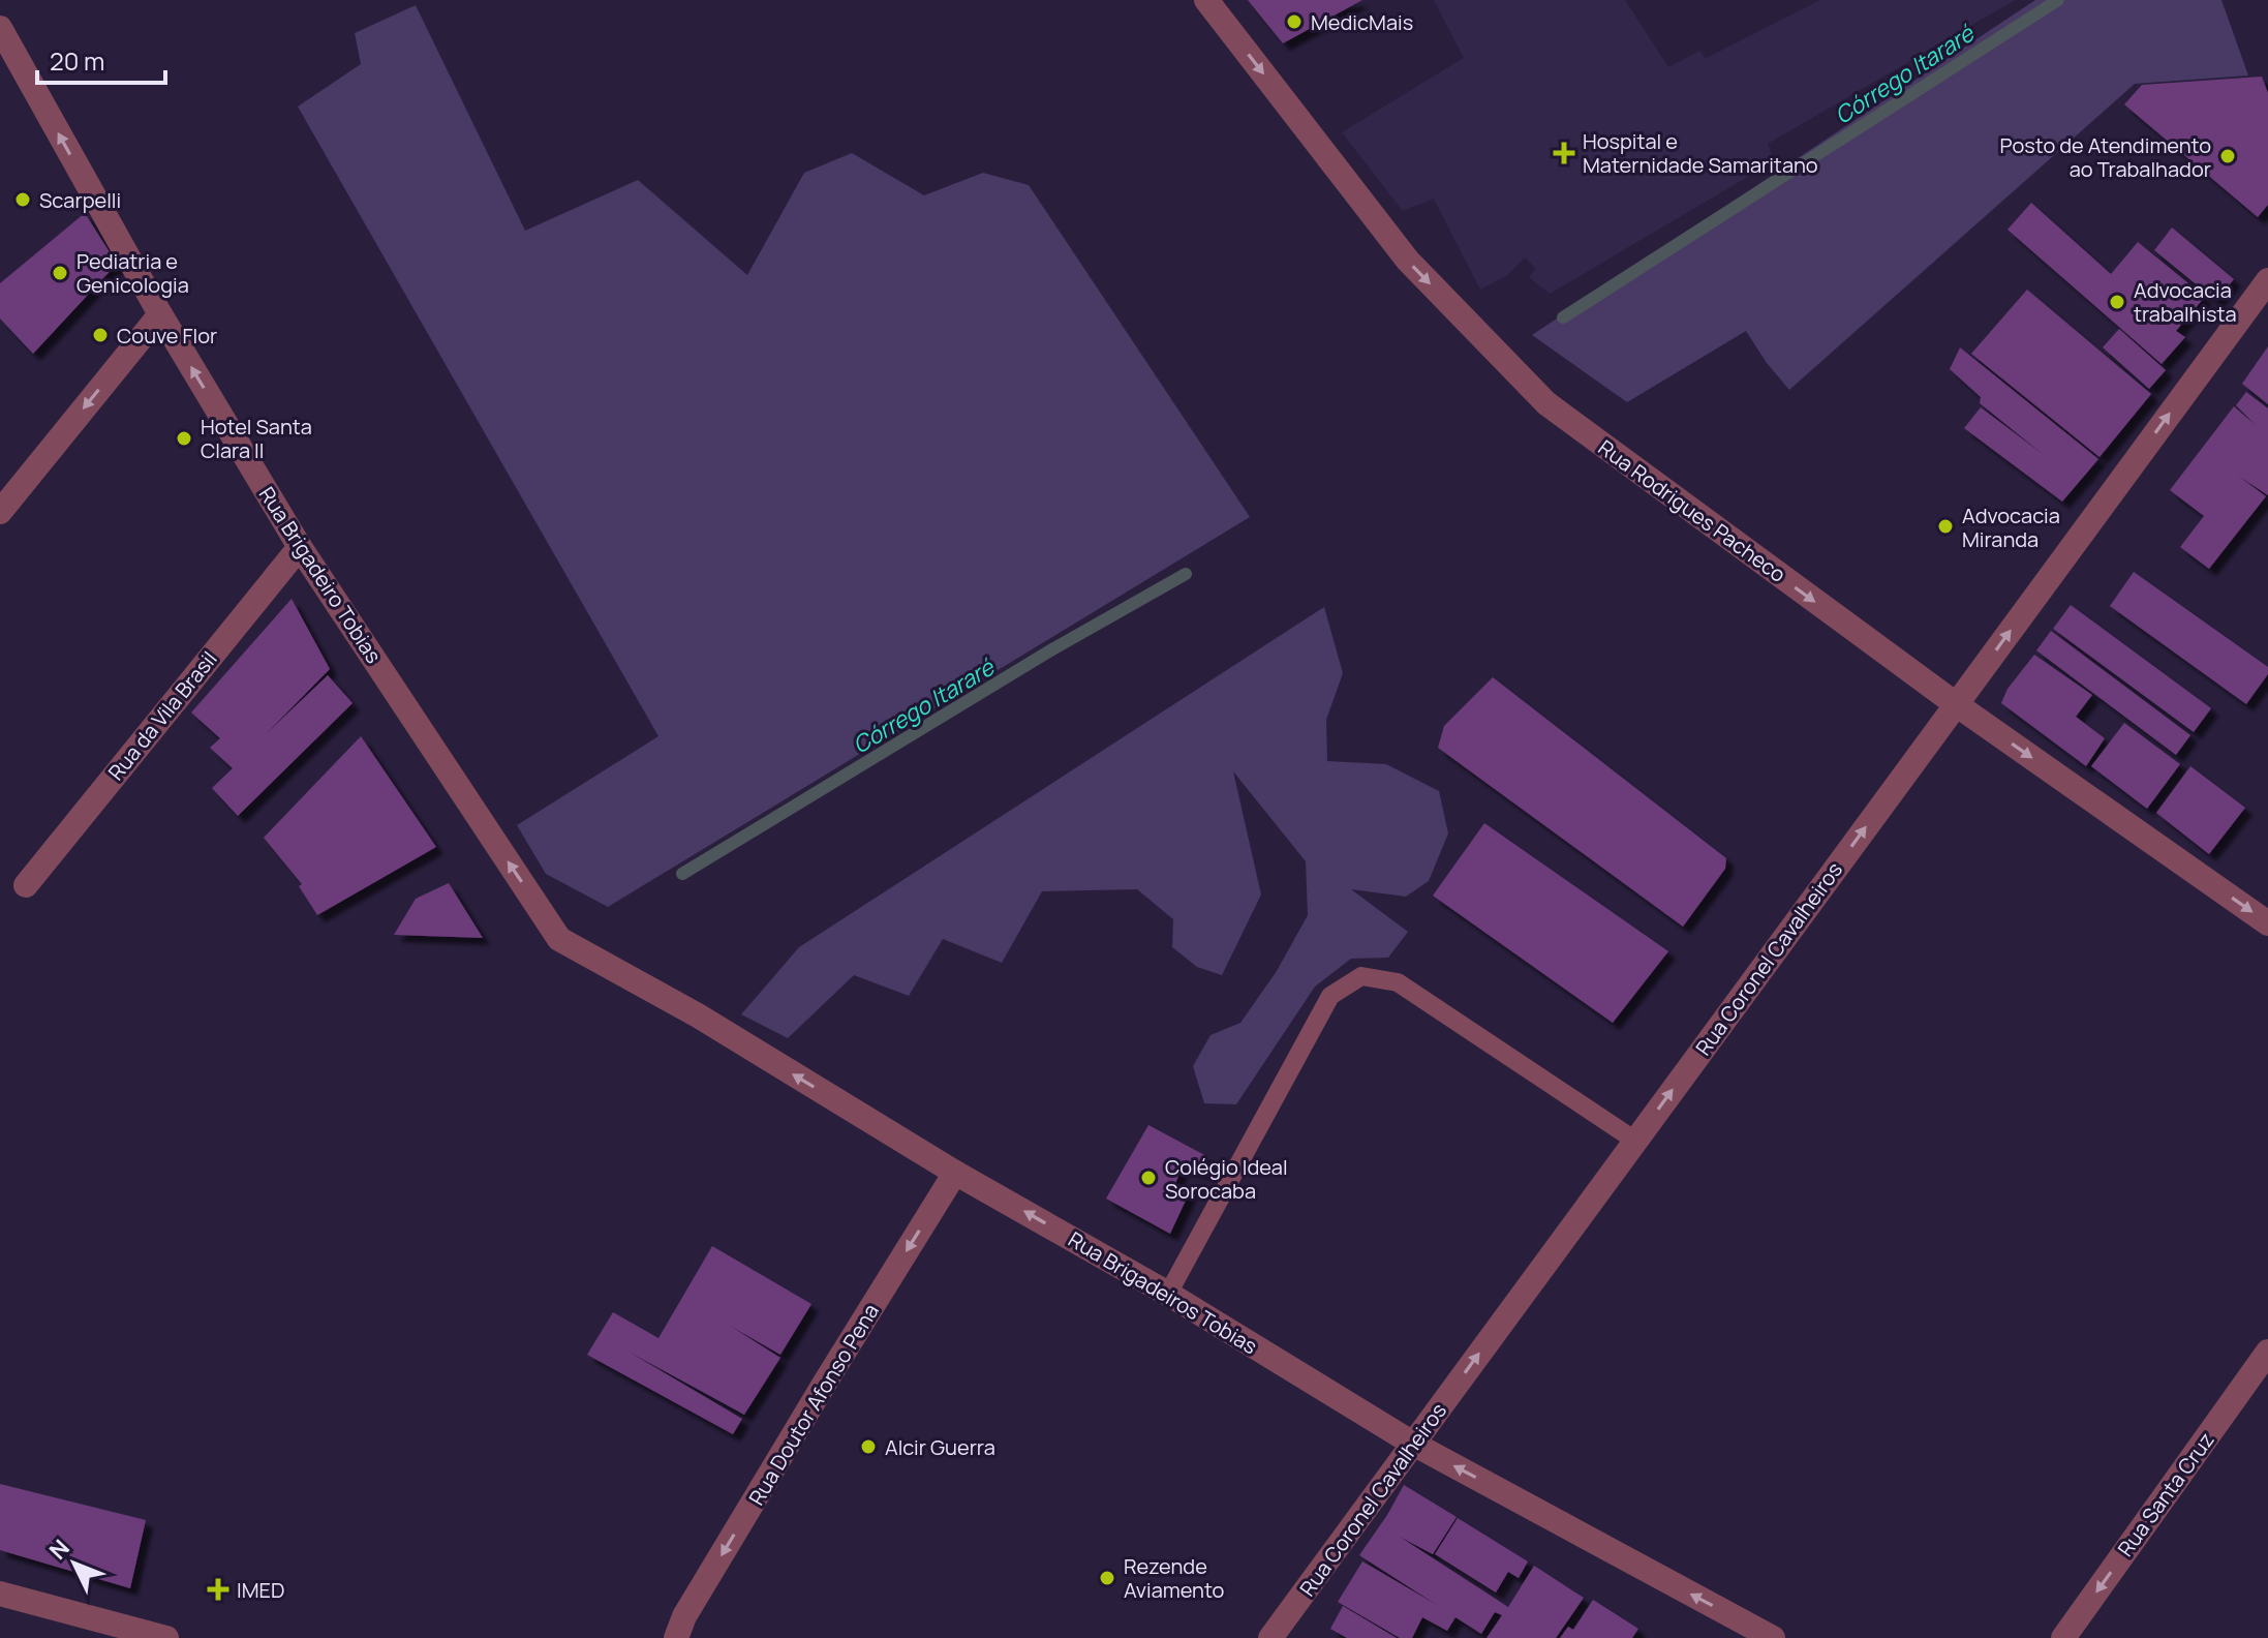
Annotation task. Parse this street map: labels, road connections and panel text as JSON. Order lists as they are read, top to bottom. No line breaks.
{"streets":{"street":["Rua Rodrigues Pacheco","Rua Brigadeiro Tobias","Rua da Vila Brasil","Rua Coronel Cavalheiros","Rua Brigadeiros Tobias","Rua Doutor Afonso Pena","Rua Santa Cruz"]},"crossings":[["Rua Rodrigues Pacheco","Rua Coronel Cavalheiros"],["Rua Brigadeiro Tobias","Rua da Vila Brasil"],["Rua Brigadeiro Tobias","Rua Brigadeiros Tobias"],["Rua Coronel Cavalheiros","Rua Brigadeiros Tobias"],["Rua Brigadeiros Tobias","Rua Doutor Afonso Pena"]],"one_way":["Rua Rodrigues Pacheco","Rua Brigadeiro Tobias","Rua Coronel Cavalheiros","Rua Brigadeiros Tobias","Rua Doutor Afonso Pena","Rua Santa Cruz"],"water":["Córrego Itararé"],"places":{"other":["MedicMais","Posto de Atendimento ao Trabalhador","Scarpelli","Pediatria e Genicologia","Advocacia trabalhista","Couve Flor","Hotel Santa Clara II","Advocacia Miranda","Colégio Ideal Sorocaba","Alcir Guerra","Rezende Aviamento"],"health":["Hospital e Maternidade Samaritano","IMED"]},"scale_bar":"20 m","north":"top left"}
